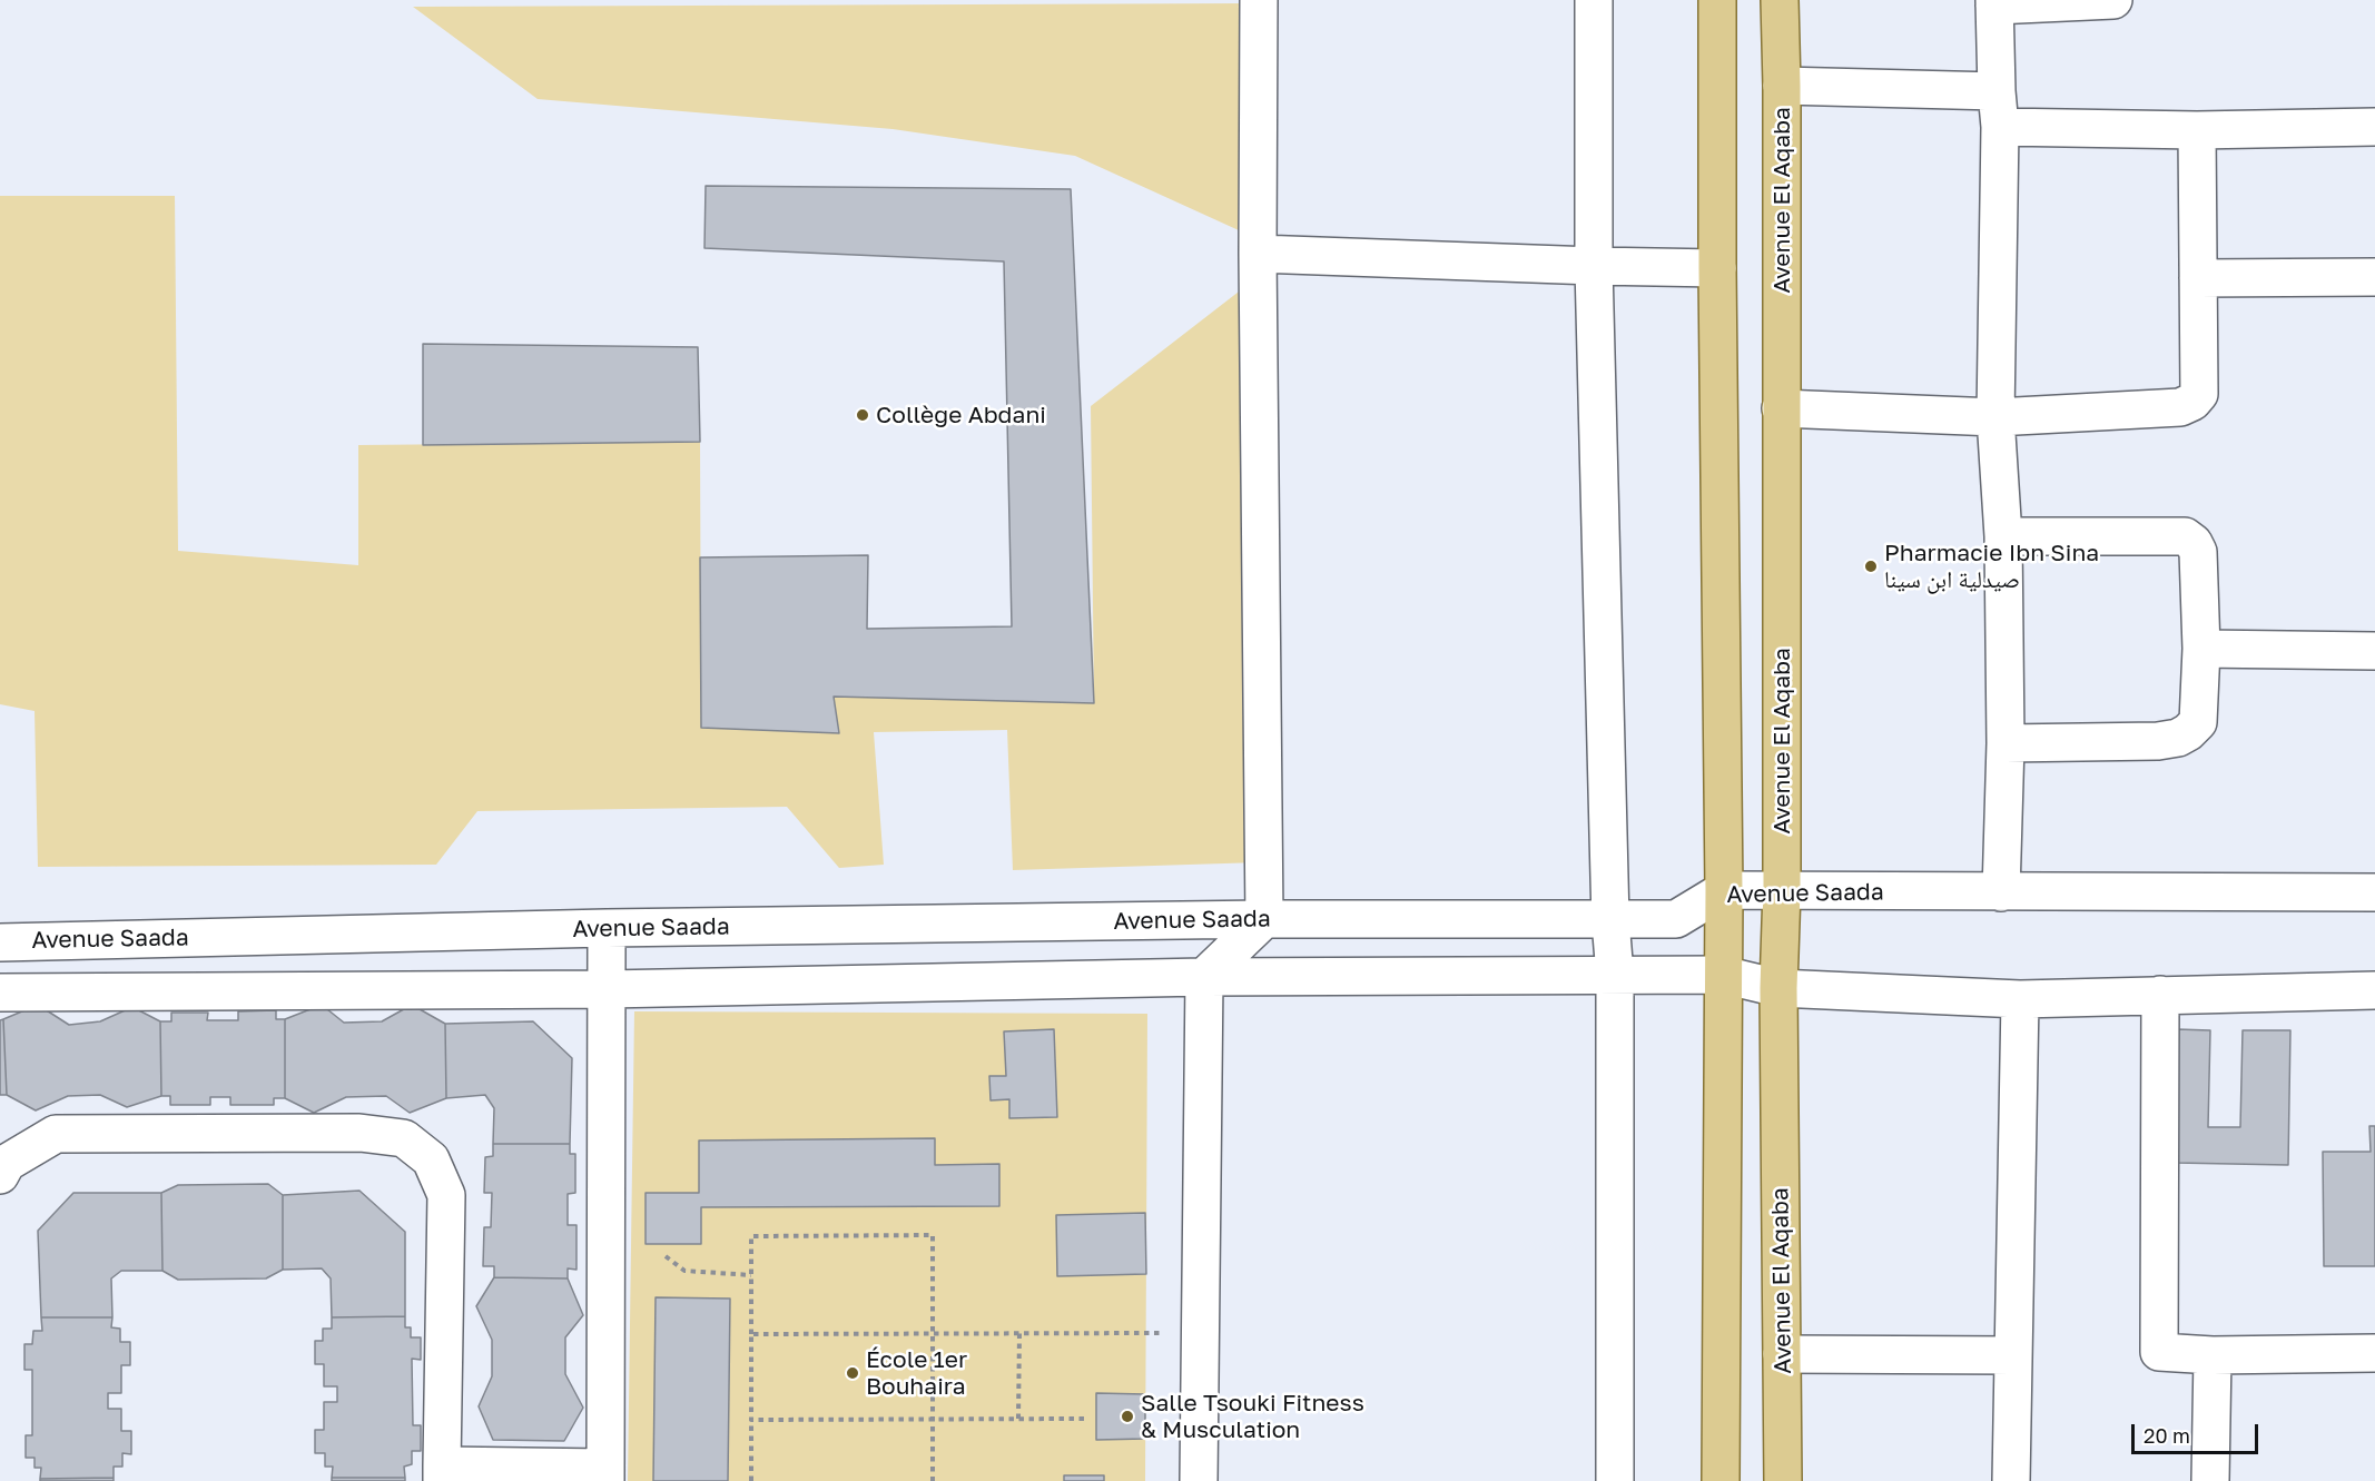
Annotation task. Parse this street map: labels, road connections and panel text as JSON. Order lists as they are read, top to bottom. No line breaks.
{"streets":{"main road":["Avenue El Aqaba"],"street":["Avenue Saada"]},"crossings":[["Avenue El Aqaba","Avenue Saada"]],"places":["Collège Abdani","Pharmacie Ibn Sina صيدلية ابن سينا","École 1er Bouhaira","Salle Tsouki Fitness & Musculation"],"scale_bar":"20 m"}
